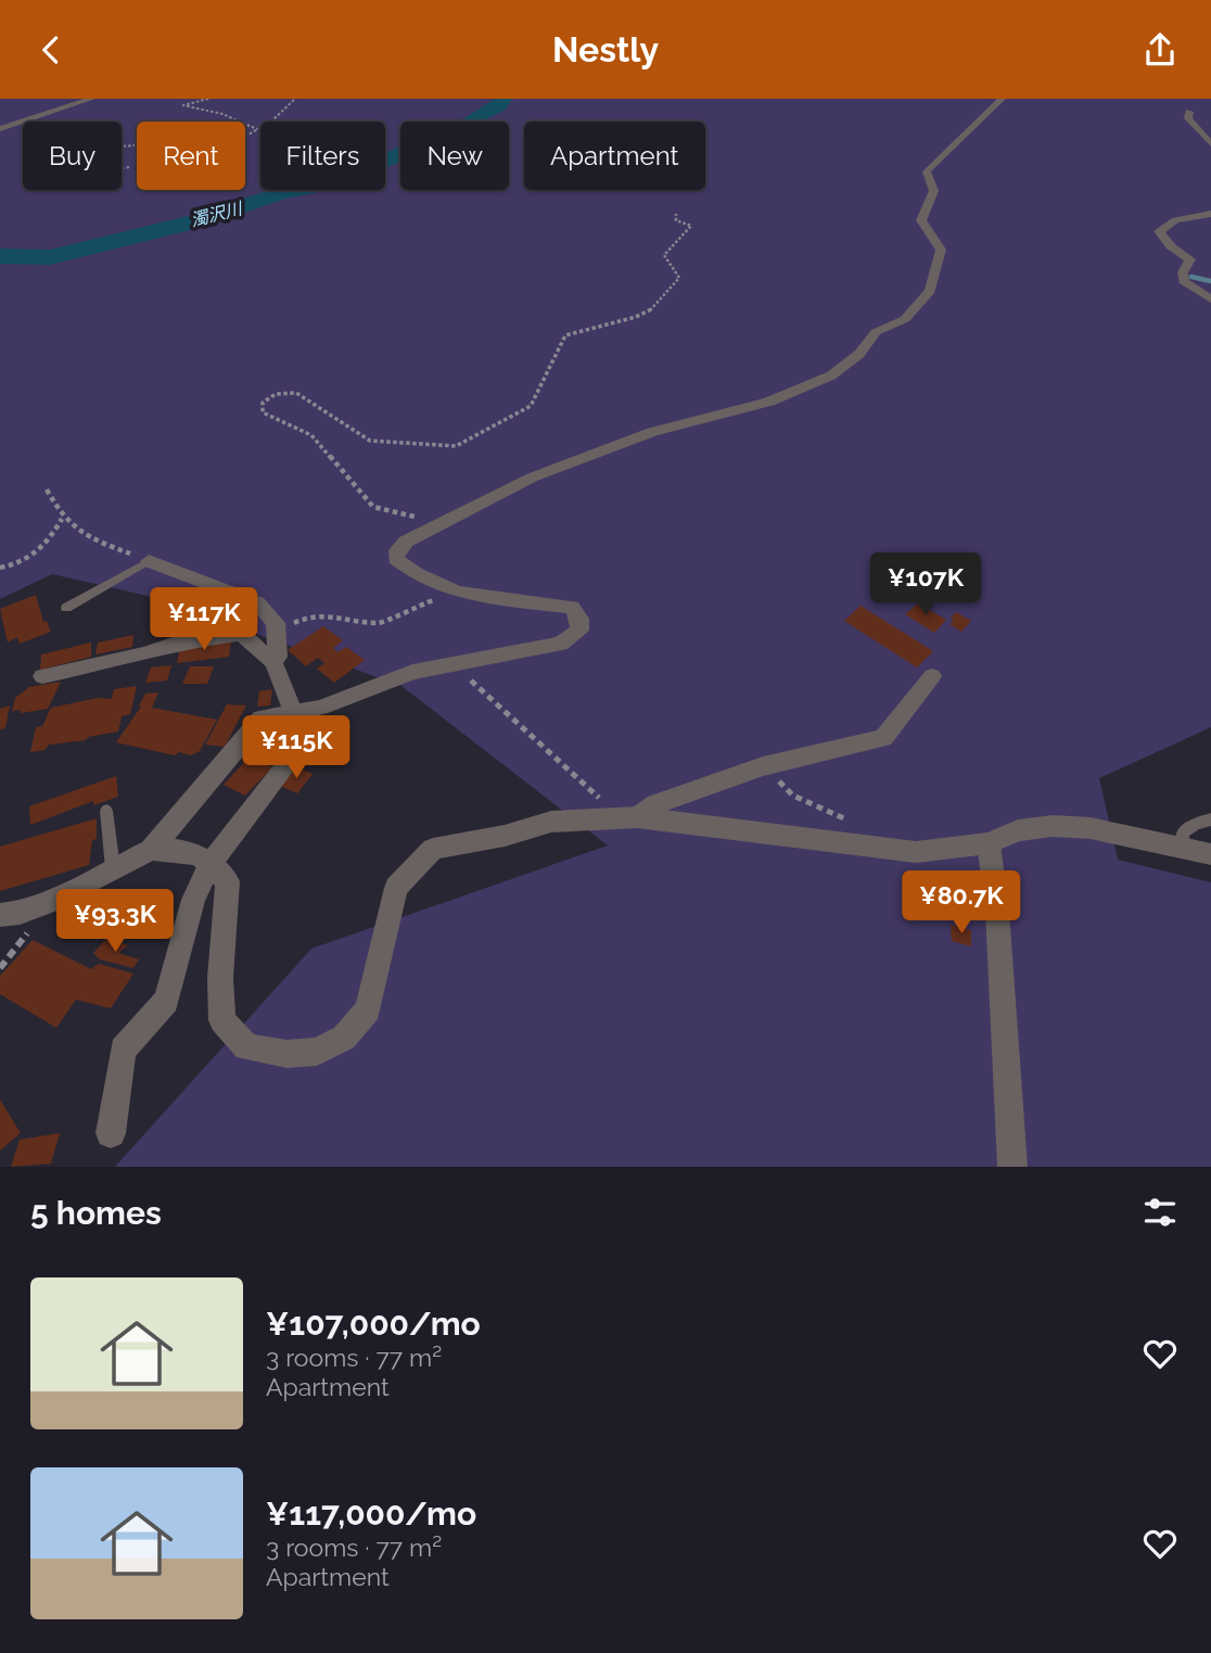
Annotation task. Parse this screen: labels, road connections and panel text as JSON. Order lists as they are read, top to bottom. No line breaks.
{"water":["濁沢川"],"page":{"header":"Nestly","chip":["Buy","Rent","Filters","New","Apartment"],"price":["¥107K","¥117K","¥115K","¥80.7K","¥93.3K"],"heading":"5 homes","list":[{"name":"¥107,000/mo","note":"3 rooms · 77 m² · Apartment"},{"name":"¥117,000/mo","note":"3 rooms · 77 m² · Apartment"}]}}
